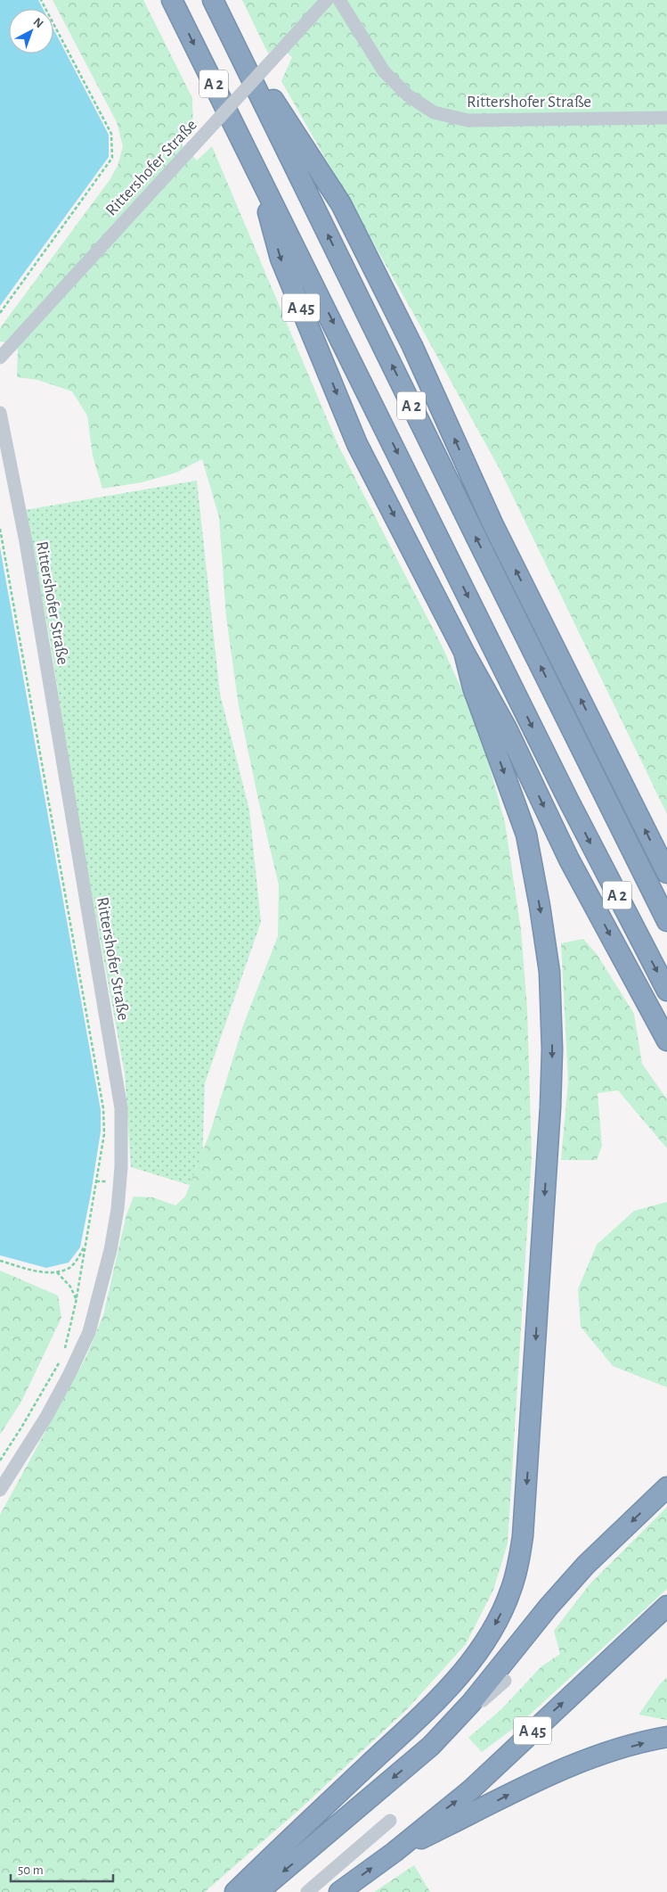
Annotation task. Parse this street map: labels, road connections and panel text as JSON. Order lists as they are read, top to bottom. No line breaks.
{"streets":{"highway":["A 2","A 45"],"street":["Rittershofer Straße"]},"crossings":[["A 2","A 45"]],"scale_bar":"50 m","north":"top right"}
